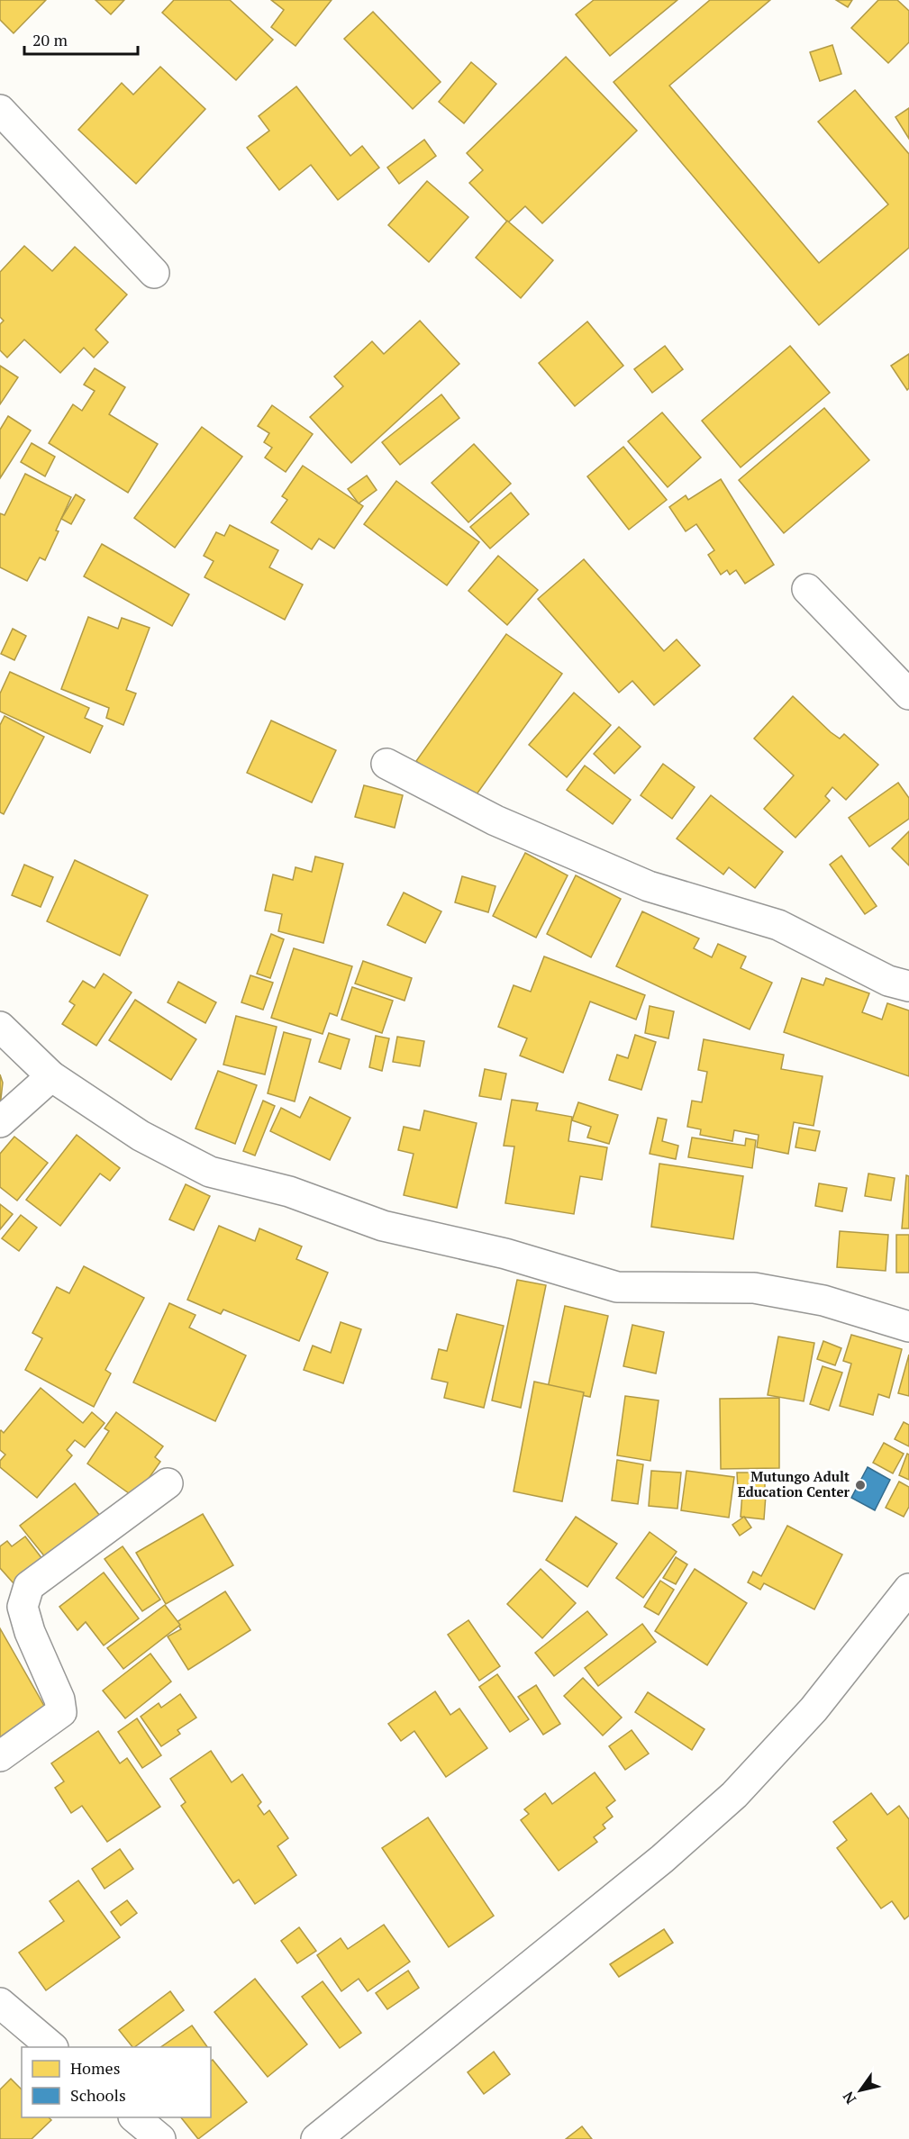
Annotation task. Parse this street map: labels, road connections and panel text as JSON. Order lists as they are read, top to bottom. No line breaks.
{"places":["Mutungo Adult Education Center"],"legend":["Homes","Schools"],"scale_bar":"20 m","north":"bottom left"}
